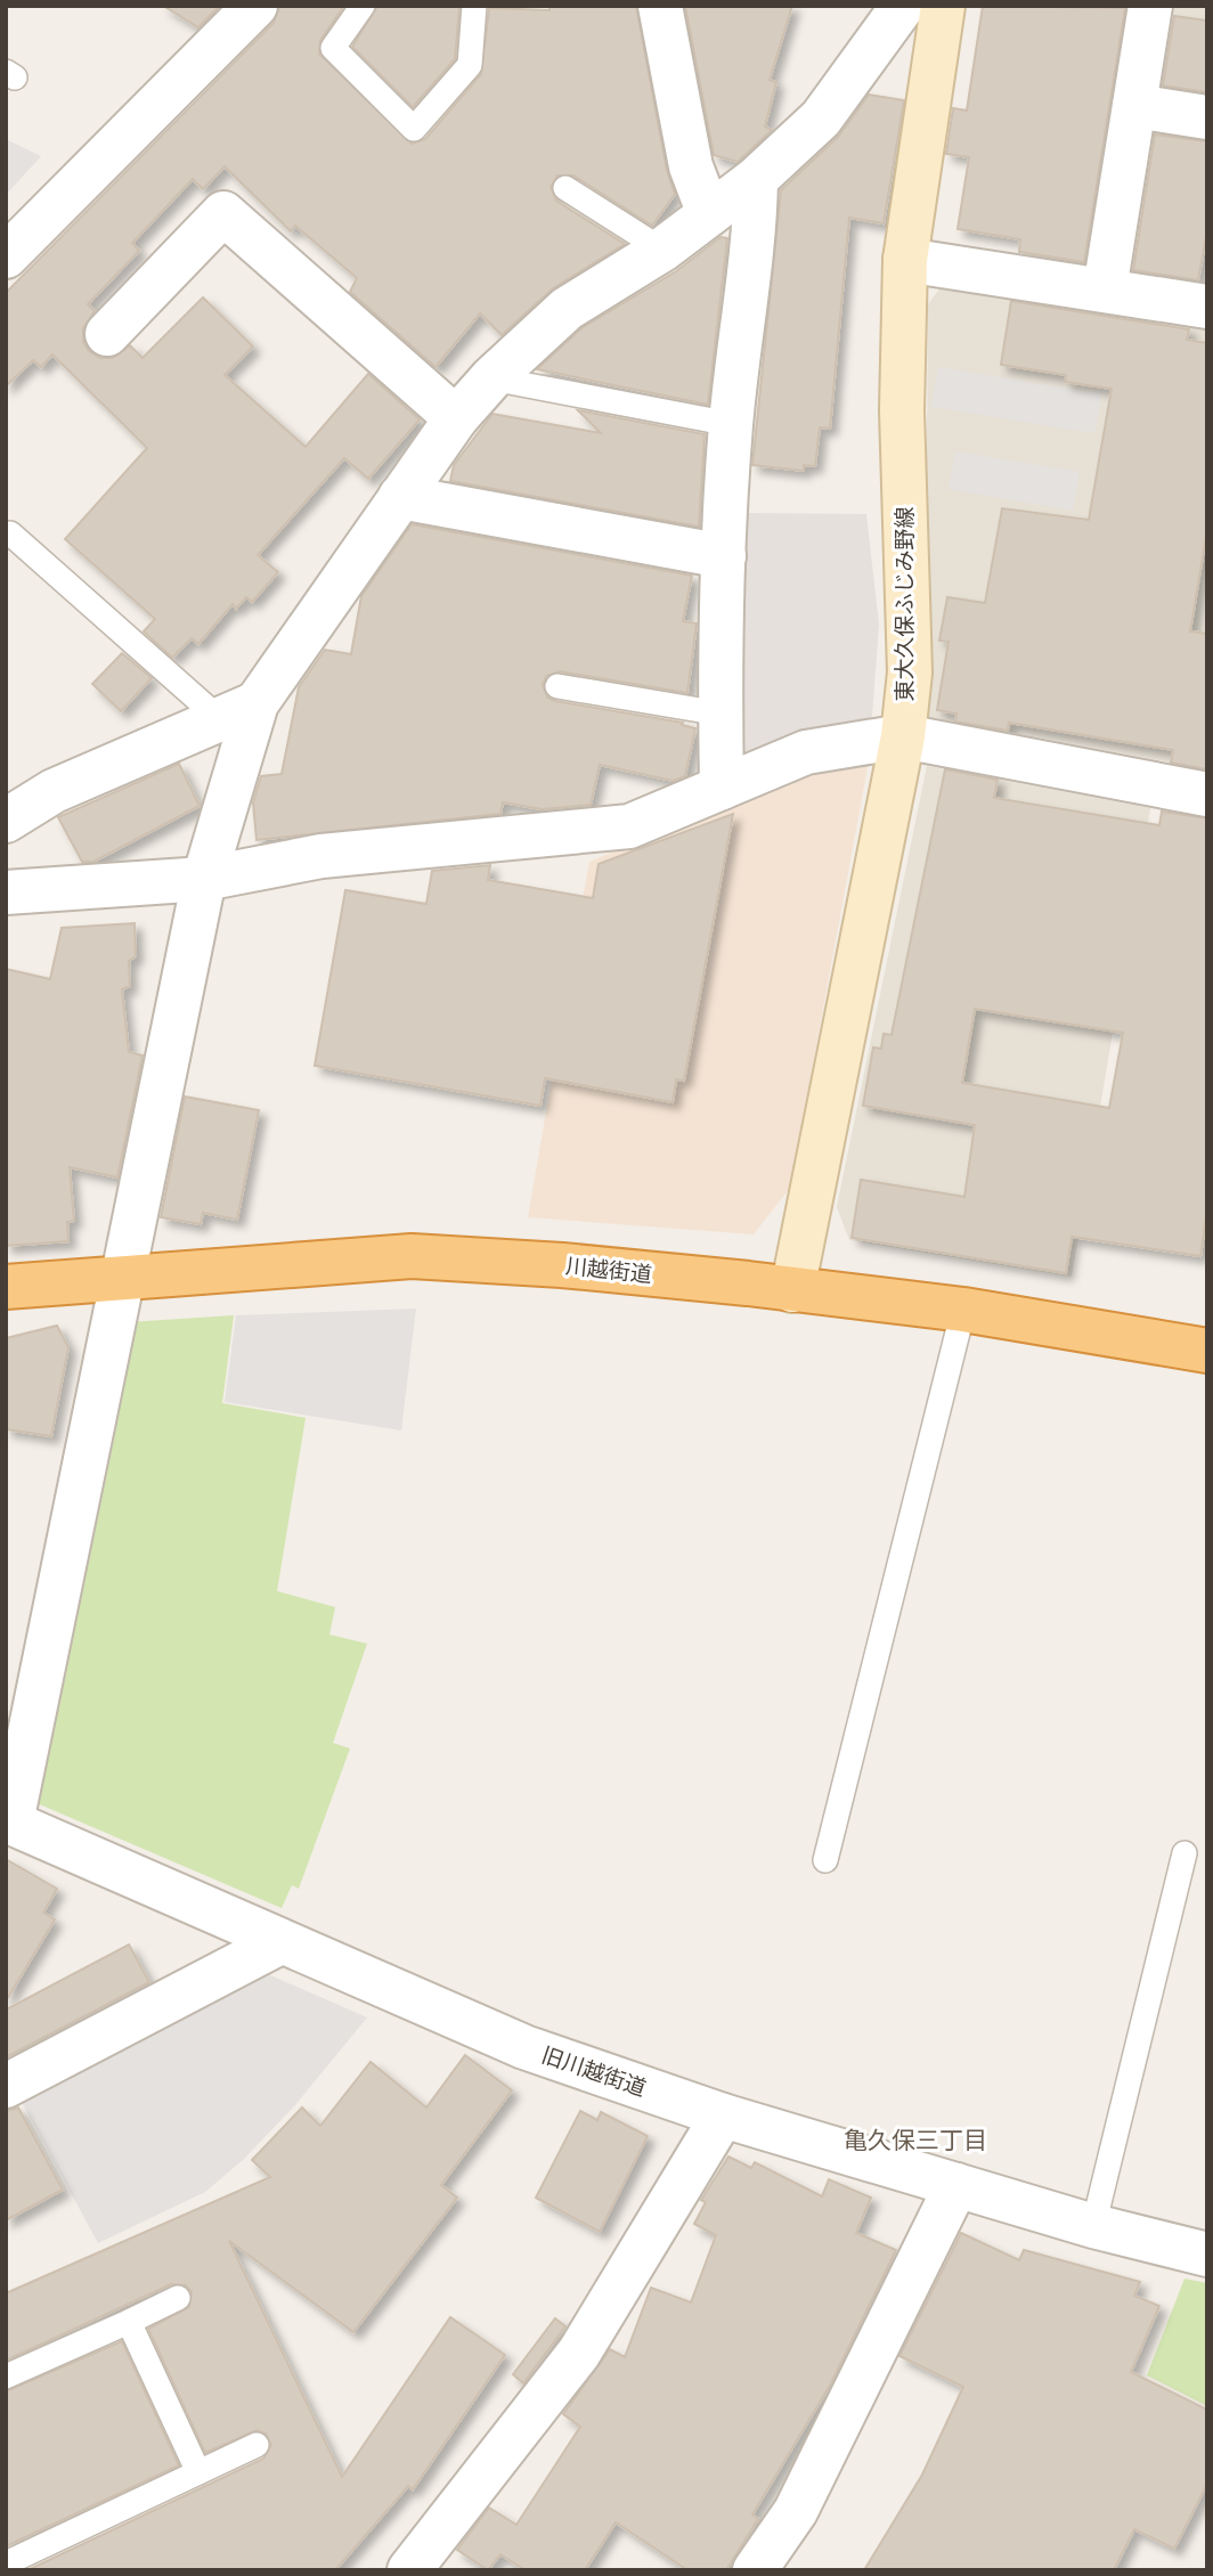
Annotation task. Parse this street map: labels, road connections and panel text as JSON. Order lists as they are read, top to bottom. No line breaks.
{"streets":{"highway":["川越街道"],"main road":["東大久保ふじみ野線"],"street":["旧川越街道"]},"crossings":[["東大久保ふじみ野線","川越街道"]],"districts":["亀久保三丁目"]}
